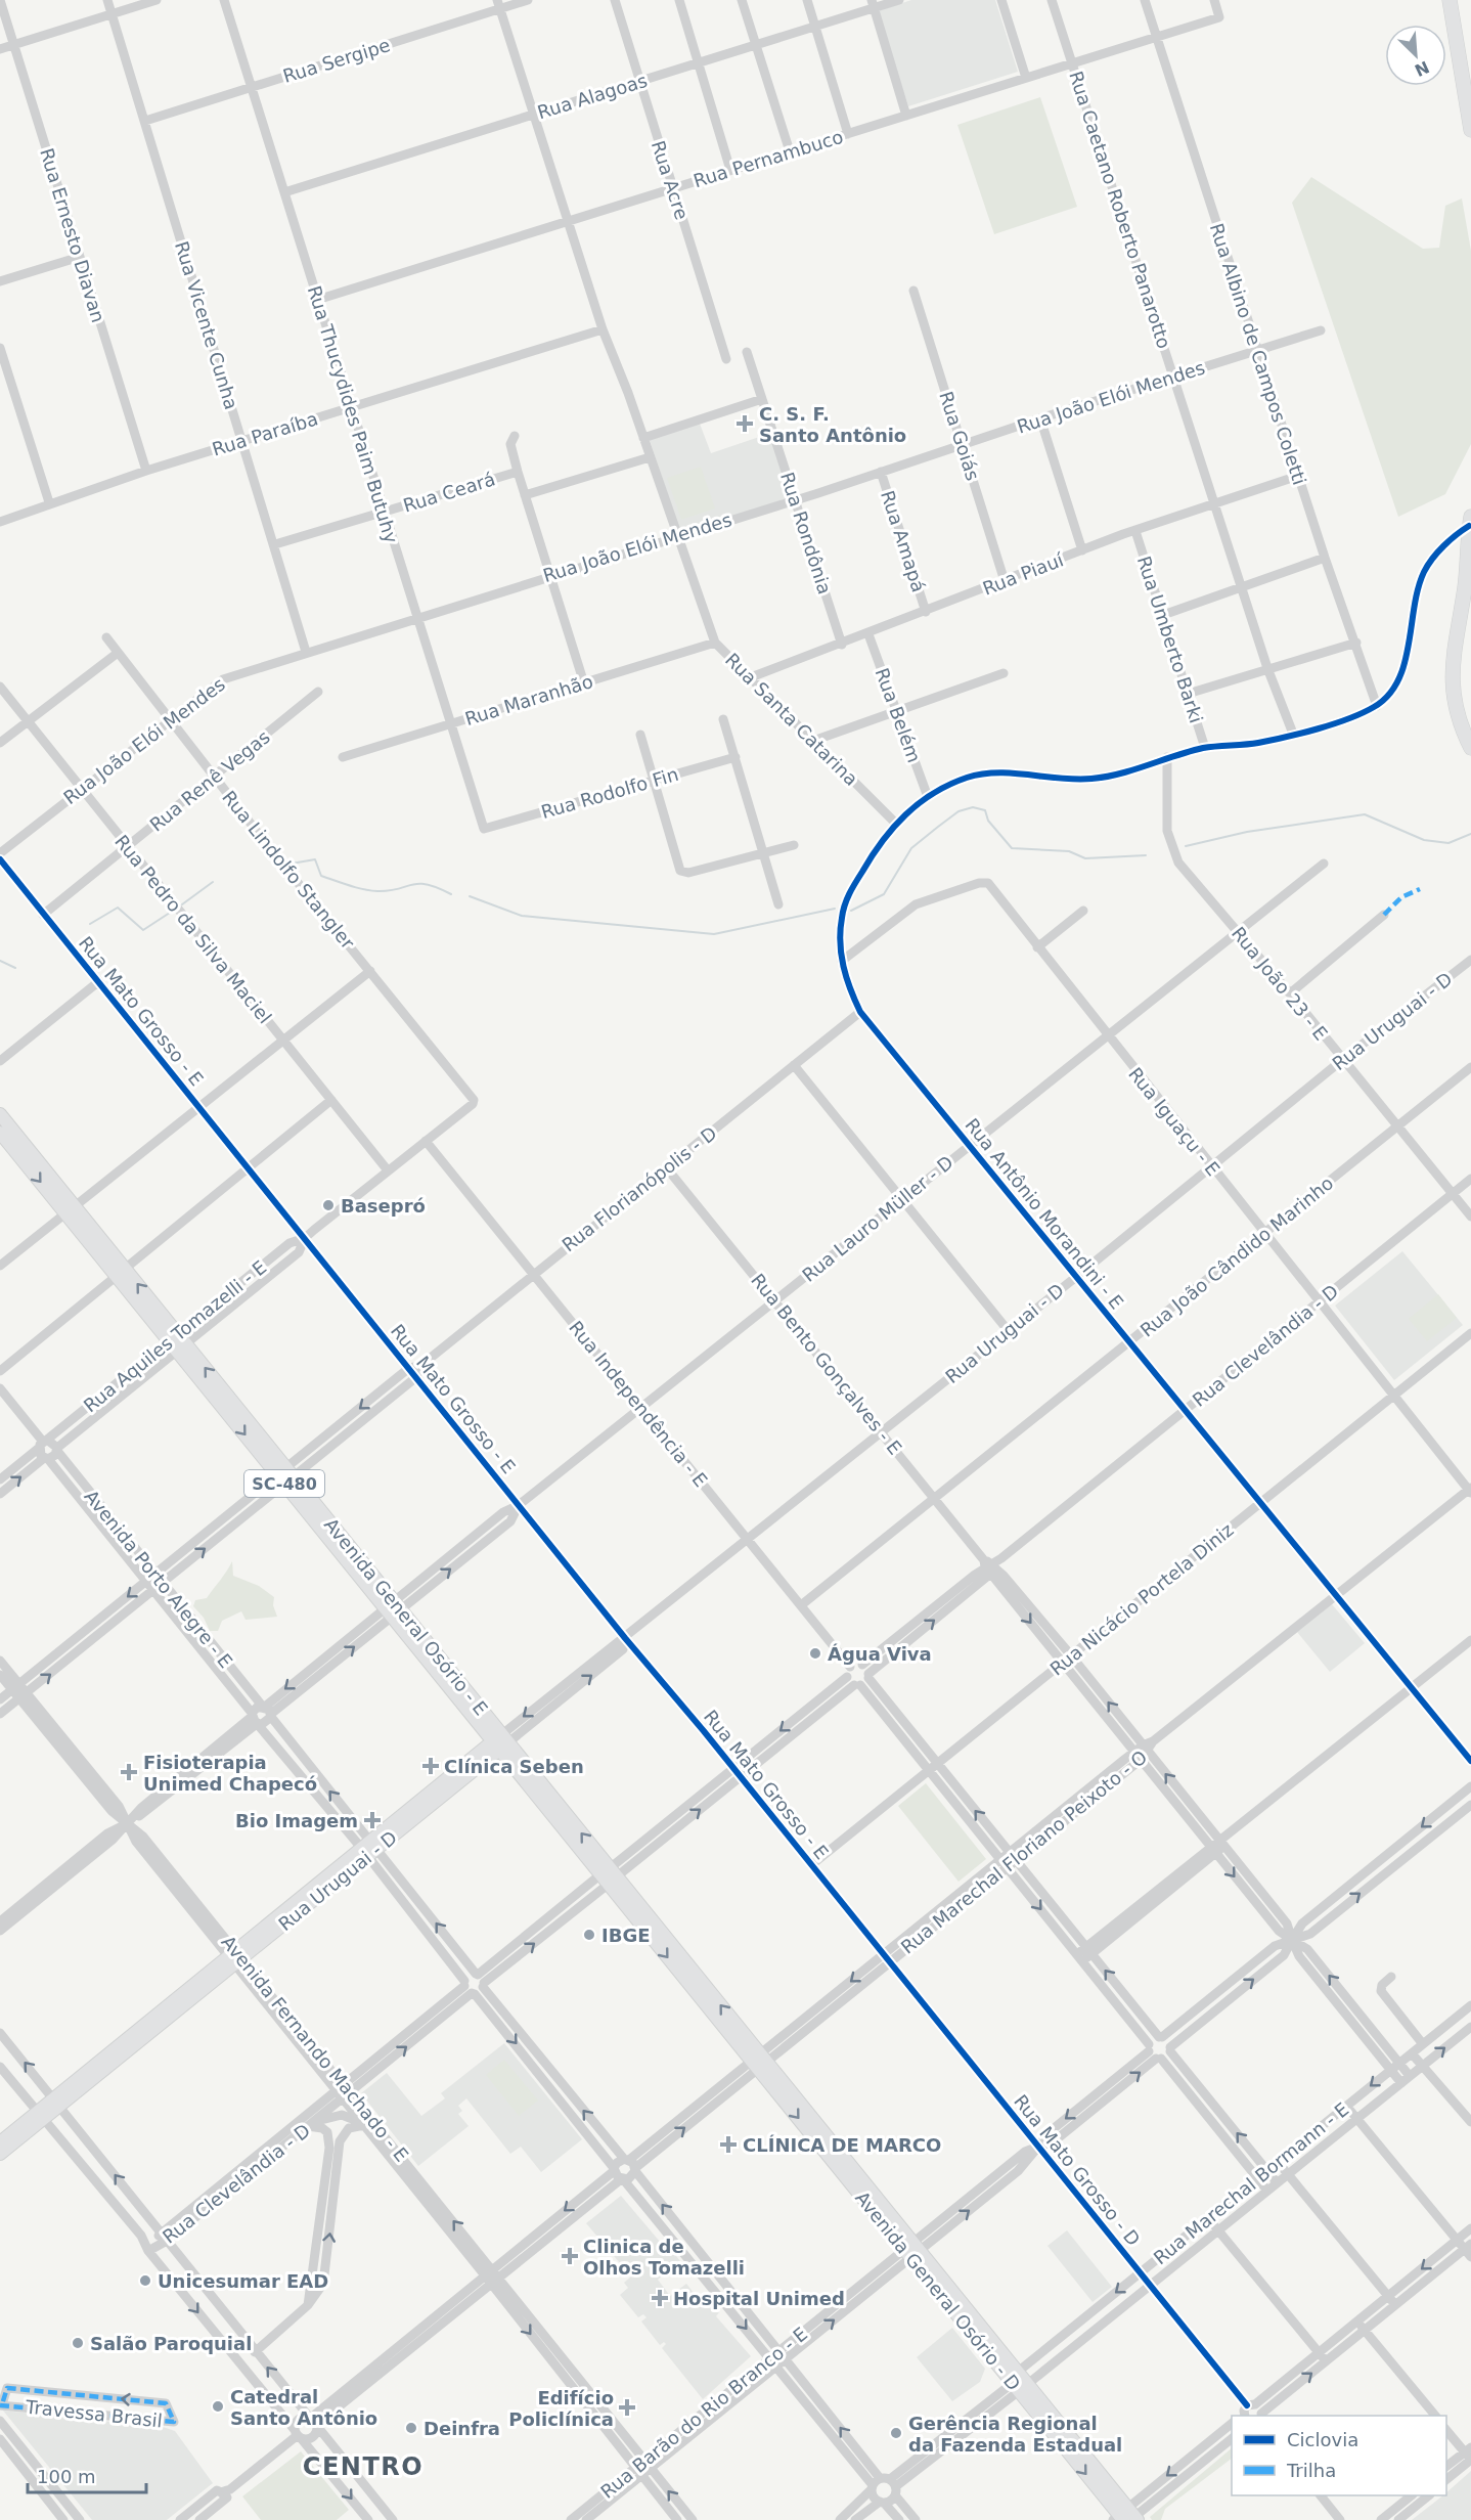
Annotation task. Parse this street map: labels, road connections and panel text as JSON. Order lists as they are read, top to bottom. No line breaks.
{"streets":{"main road":["Rua Uruguai - D","SC-480","Avenida General Osório - E","Avenida General Osório - D"],"street":["Rua Sergipe","Rua Alagoas","Rua Pernambuco","Rua Acre","Rua Caetano Roberto Panarotto","Rua Ernesto Diavan","Rua Vicente Cunha","Rua Albino de Campos Coletti","Rua João Elói Mendes","Rua Thucydides Paim Butuhy","Rua Paraíba","Rua Goiás","Rua Ceará","Rua Rondônia","Rua Amapá","Rua Piauí","Rua Umberto Barki","Rua Maranhão","Rua Belém","Rua Santa Catarina","Rua Renê Vegas","Rua Rodolfo Fin","Rua Lindolfo Stangler","Rua Pedro da Silva Maciel","Rua João 23 - E","Rua Mato Grosso - E","Rua Iguaçu - E","Rua Florianópolis - D","Rua Antônio Morandini - E","Rua Lauro Müller - D","Rua João Cândido Marinho","Rua Aquiles Tomazelli - E","Rua Clevelândia - D","Rua Bento Gonçalves - E","Rua Independência - E","Avenida Porto Alegre - E","Rua Nicácio Portela Diniz","Rua Marechal Floriano Peixoto - O","Avenida Fernando Machado - E","Rua Mato Grosso - D","Rua Marechal Bormann - E","Rua Barão do Rio Branco - E","Travessa Brasil"]},"crossings":[["Rua Sergipe","Rua Vicente Cunha"],["Rua Sergipe","Rua Thucydides Paim Butuhy"],["Rua Sergipe","Rua Santa Catarina"],["Rua Alagoas","Rua Acre"],["Rua Alagoas","Rua Thucydides Paim Butuhy"],["Rua Alagoas","Rua Santa Catarina"],["Rua Pernambuco","Rua Acre"],["Rua Pernambuco","Rua Caetano Roberto Panarotto"],["Rua Pernambuco","Rua Albino de Campos Coletti"],["Rua Pernambuco","Rua Thucydides Paim Butuhy"],["Rua Pernambuco","Rua Santa Catarina"],["Rua Caetano Roberto Panarotto","Rua João Elói Mendes"],["Rua Caetano Roberto Panarotto","Rua Piauí"],["Rua Caetano Roberto Panarotto","Rua Antônio Morandini - E"],["Rua Ernesto Diavan","Rua Paraíba"],["Rua Vicente Cunha","Rua João Elói Mendes"],["Rua Vicente Cunha","Rua Paraíba"],["Rua Vicente Cunha","Rua Ceará"],["Rua Albino de Campos Coletti","Rua João Elói Mendes"],["Rua Albino de Campos Coletti","Rua Piauí"],["Rua Albino de Campos Coletti","Rua Antônio Morandini - E"],["Rua João Elói Mendes","Rua Thucydides Paim Butuhy"],["Rua João Elói Mendes","Rua Goiás"],["Rua João Elói Mendes","Rua Rondônia"],["Rua João Elói Mendes","Rua Amapá"],["Rua João Elói Mendes","Rua Santa Catarina"],["Rua João Elói Mendes","Rua Lindolfo Stangler"],["Rua João Elói Mendes","Rua Pedro da Silva Maciel"],["Rua Thucydides Paim Butuhy","Rua Paraíba"],["Rua Thucydides Paim Butuhy","Rua Ceará"],["Rua Thucydides Paim Butuhy","Rua Maranhão"],["Rua Thucydides Paim Butuhy","Rua Rodolfo Fin"],["Rua Paraíba","Rua Santa Catarina"],["Rua Goiás","Rua Piauí"],["Rua Rondônia","Rua Piauí"],["Rua Amapá","Rua Piauí"],["Rua Piauí","Rua Umberto Barki"],["Rua Piauí","Rua Belém"],["Rua Piauí","Rua Santa Catarina"],["Rua Umberto Barki","Rua Antônio Morandini - E"],["Rua Maranhão","Rua Santa Catarina"],["Rua Belém","Rua Antônio Morandini - E"],["Rua Santa Catarina","Rua Antônio Morandini - E"],["Rua Renê Vegas","Rua Lindolfo Stangler"],["Rua Renê Vegas","Rua Pedro da Silva Maciel"],["Rua Renê Vegas","Rua Mato Grosso - E"],["Rua Lindolfo Stangler","Rua Aquiles Tomazelli - E"],["Rua Pedro da Silva Maciel","Rua Aquiles Tomazelli - E"],["Rua João 23 - E","Rua Uruguai - D"],["Rua João 23 - E","Rua Antônio Morandini - E"],["Rua João 23 - E","Rua Lauro Müller - D"],["Rua João 23 - E","Rua João Cândido Marinho"],["Rua João 23 - E","Rua Clevelândia - D"],["Rua Mato Grosso - E","Rua Uruguai - D"],["Rua Mato Grosso - E","Rua Florianópolis - D"],["Rua Mato Grosso - E","Rua Lauro Müller - D"],["Rua Mato Grosso - E","Rua Aquiles Tomazelli - E"],["Rua Mato Grosso - E","Rua Nicácio Portela Diniz"],["Rua Mato Grosso - E","Rua Marechal Floriano Peixoto - O"],["Rua Mato Grosso - E","Rua Mato Grosso - D"],["Rua Uruguai - D","Rua Iguaçu - E"],["Rua Uruguai - D","Rua Antônio Morandini - E"],["Rua Uruguai - D","Rua Bento Gonçalves - E"],["Rua Uruguai - D","Rua Independência - E"],["Rua Uruguai - D","Avenida Porto Alegre - E"],["Rua Uruguai - D","Avenida General Osório - E"],["Rua Uruguai - D","Avenida Fernando Machado - E"],["Rua Iguaçu - E","Rua Antônio Morandini - E"],["Rua Iguaçu - E","Rua Lauro Müller - D"],["Rua Iguaçu - E","Rua João Cândido Marinho"],["Rua Iguaçu - E","Rua Clevelândia - D"],["Rua Iguaçu - E","Rua Nicácio Portela Diniz"],["Rua Iguaçu - E","Rua Marechal Floriano Peixoto - O"],["Rua Florianópolis - D","Rua Antônio Morandini - E"],["Rua Florianópolis - D","Rua Bento Gonçalves - E"],["Rua Florianópolis - D","Rua Independência - E"],["Rua Florianópolis - D","Avenida Porto Alegre - E"],["Rua Florianópolis - D","Avenida General Osório - E"],["Rua Florianópolis - D","Avenida Fernando Machado - E"],["Rua Antônio Morandini - E","Rua Lauro Müller - D"],["Rua Antônio Morandini - E","Rua João Cândido Marinho"],["Rua Antônio Morandini - E","Rua Clevelândia - D"],["Rua Antônio Morandini - E","Rua Nicácio Portela Diniz"],["Rua Antônio Morandini - E","Rua Marechal Floriano Peixoto - O"],["Rua Lauro Müller - D","Rua Bento Gonçalves - E"],["Rua Lauro Müller - D","Rua Independência - E"],["Rua Lauro Müller - D","Avenida Porto Alegre - E"],["Rua Lauro Müller - D","Avenida General Osório - E"],["Rua João Cândido Marinho","Rua Bento Gonçalves - E"],["Rua João Cândido Marinho","Rua Independência - E"],["Rua Aquiles Tomazelli - E","Rua Independência - E"],["Rua Aquiles Tomazelli - E","Avenida Porto Alegre - E"],["Rua Aquiles Tomazelli - E","Avenida General Osório - E"],["Rua Clevelândia - D","Rua Bento Gonçalves - E"],["Rua Clevelândia - D","Rua Independência - E"],["Rua Clevelândia - D","Avenida Porto Alegre - E"],["Rua Clevelândia - D","Avenida Fernando Machado - E"],["Rua Bento Gonçalves - E","Rua Nicácio Portela Diniz"],["Rua Bento Gonçalves - E","Rua Marechal Floriano Peixoto - O"],["Avenida Porto Alegre - E","Rua Marechal Bormann - E"],["Avenida Porto Alegre - E","Rua Barão do Rio Branco - E"],["Avenida General Osório - E","Rua Marechal Floriano Peixoto - O"],["Avenida General Osório - E","Avenida General Osório - D"],["Rua Marechal Floriano Peixoto - O","Rua Mato Grosso - D"],["Rua Marechal Floriano Peixoto - O","Avenida General Osório - D"],["Rua Mato Grosso - D","Rua Marechal Bormann - E"],["Rua Mato Grosso - D","Rua Barão do Rio Branco - E"],["Rua Marechal Bormann - E","Avenida General Osório - D"],["Avenida General Osório - D","Rua Barão do Rio Branco - E"]],"districts":["CENTRO"],"places":{"health":["C. S. F. Santo Antônio","Clínica Seben","Fisioterapia Unimed Chapecó","Bio Imagem","CLÍNICA DE MARCO","Clinica de Olhos Tomazelli","Hospital Unimed","Edifício Policlínica"],"other":["Basepró","Água Viva","IBGE","Unicesumar EAD","Salão Paroquial","Catedral Santo Antônio","Deinfra","Gerência Regional da Fazenda Estadual"]},"legend":["Ciclovia","Trilha"],"scale_bar":"100 m","north":"bottom right"}
